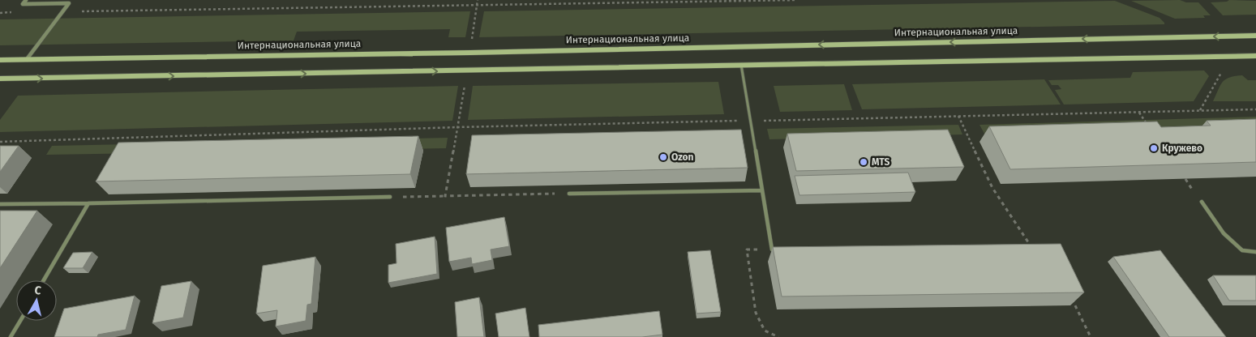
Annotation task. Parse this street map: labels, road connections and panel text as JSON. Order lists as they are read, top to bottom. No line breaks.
{"streets":{"main road":["Интернациональная улица"]},"places":["Кружево","Ozon","MTS"],"north":"top"}
